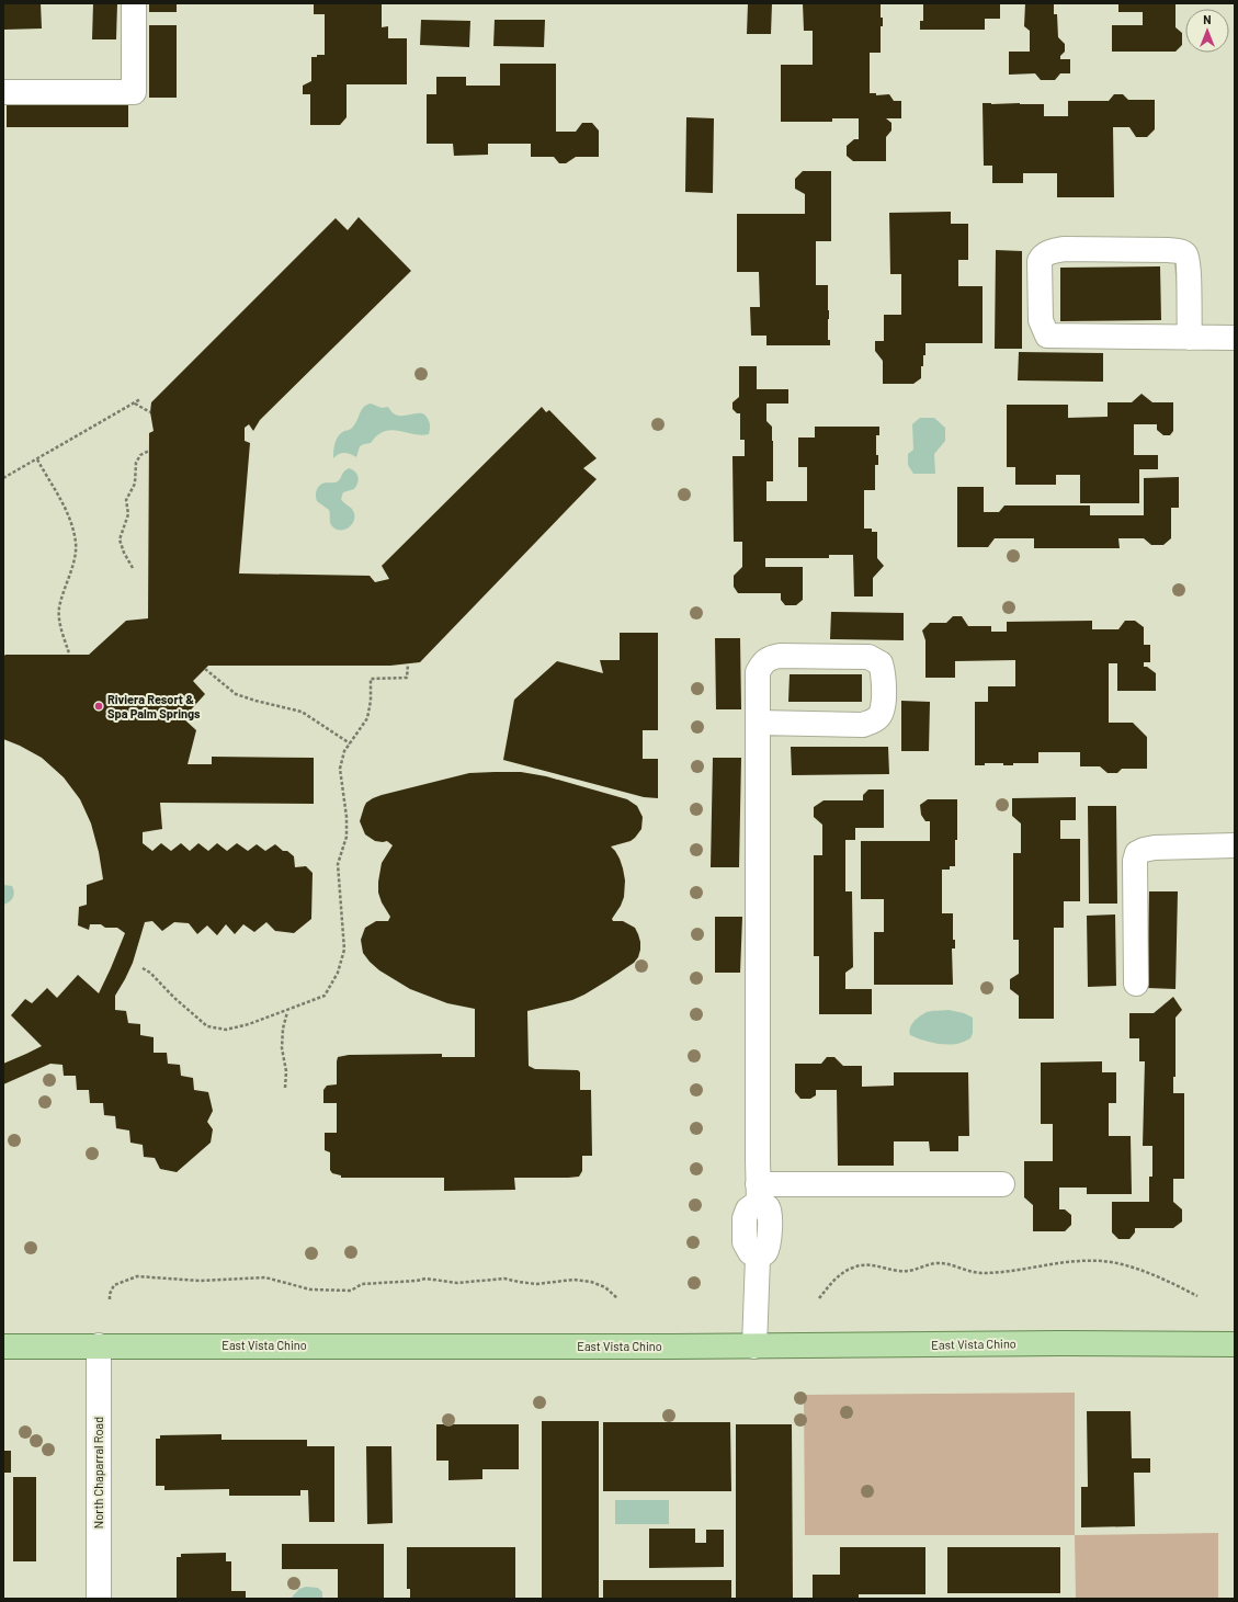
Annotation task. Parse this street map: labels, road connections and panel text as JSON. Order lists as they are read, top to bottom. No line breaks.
{"streets":{"main road":["East Vista Chino"],"street":["North Chaparral Road"]},"crossings":[["East Vista Chino","North Chaparral Road"]],"places":["Riviera Resort & Spa Palm Springs"],"north":"top"}
